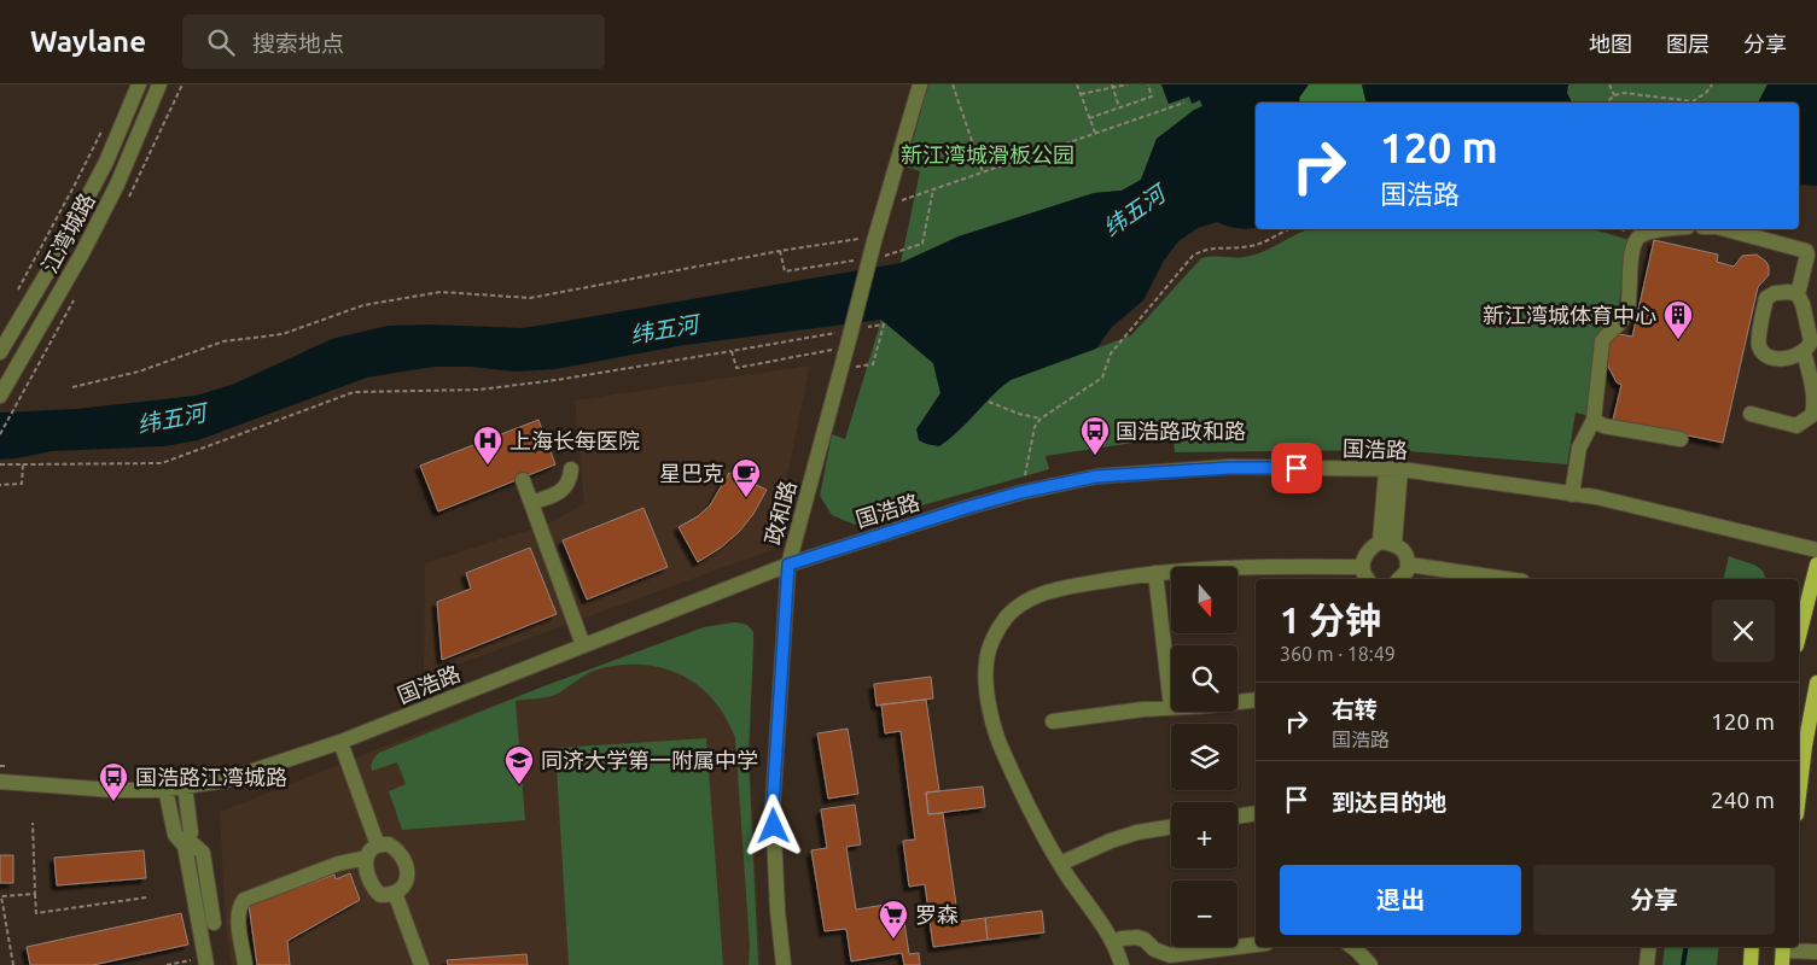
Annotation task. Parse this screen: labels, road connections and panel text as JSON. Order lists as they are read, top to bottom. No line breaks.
{"streets":{"street":["江湾城路","国浩路","政和路"]},"crossings":[["国浩路","政和路"]],"water":["纬五河"],"parks":["新江湾城滑板公园"],"places":{"building":["新江湾城体育中心"],"bus stop":["国浩路政和路","国浩路江湾城路"],"hospital":["上海长每医院"],"cafe":["星巴克"],"school or university":["同济大学第一附属中学"],"supermarket":["罗森"]},"north":"bottom","page":{"header":"Waylane","search":"搜索地点","nav":["地图","图层","分享"],"turn":["120 m","国浩路"],"map_buttons":["+","−"],"heading":["1 分钟","360 m · 18:49"],"list":[{"name":"右转","note":"国浩路","value":"120 m"},{"name":"到达目的地","value":"240 m"}],"buttons":["退出","分享"]}}
